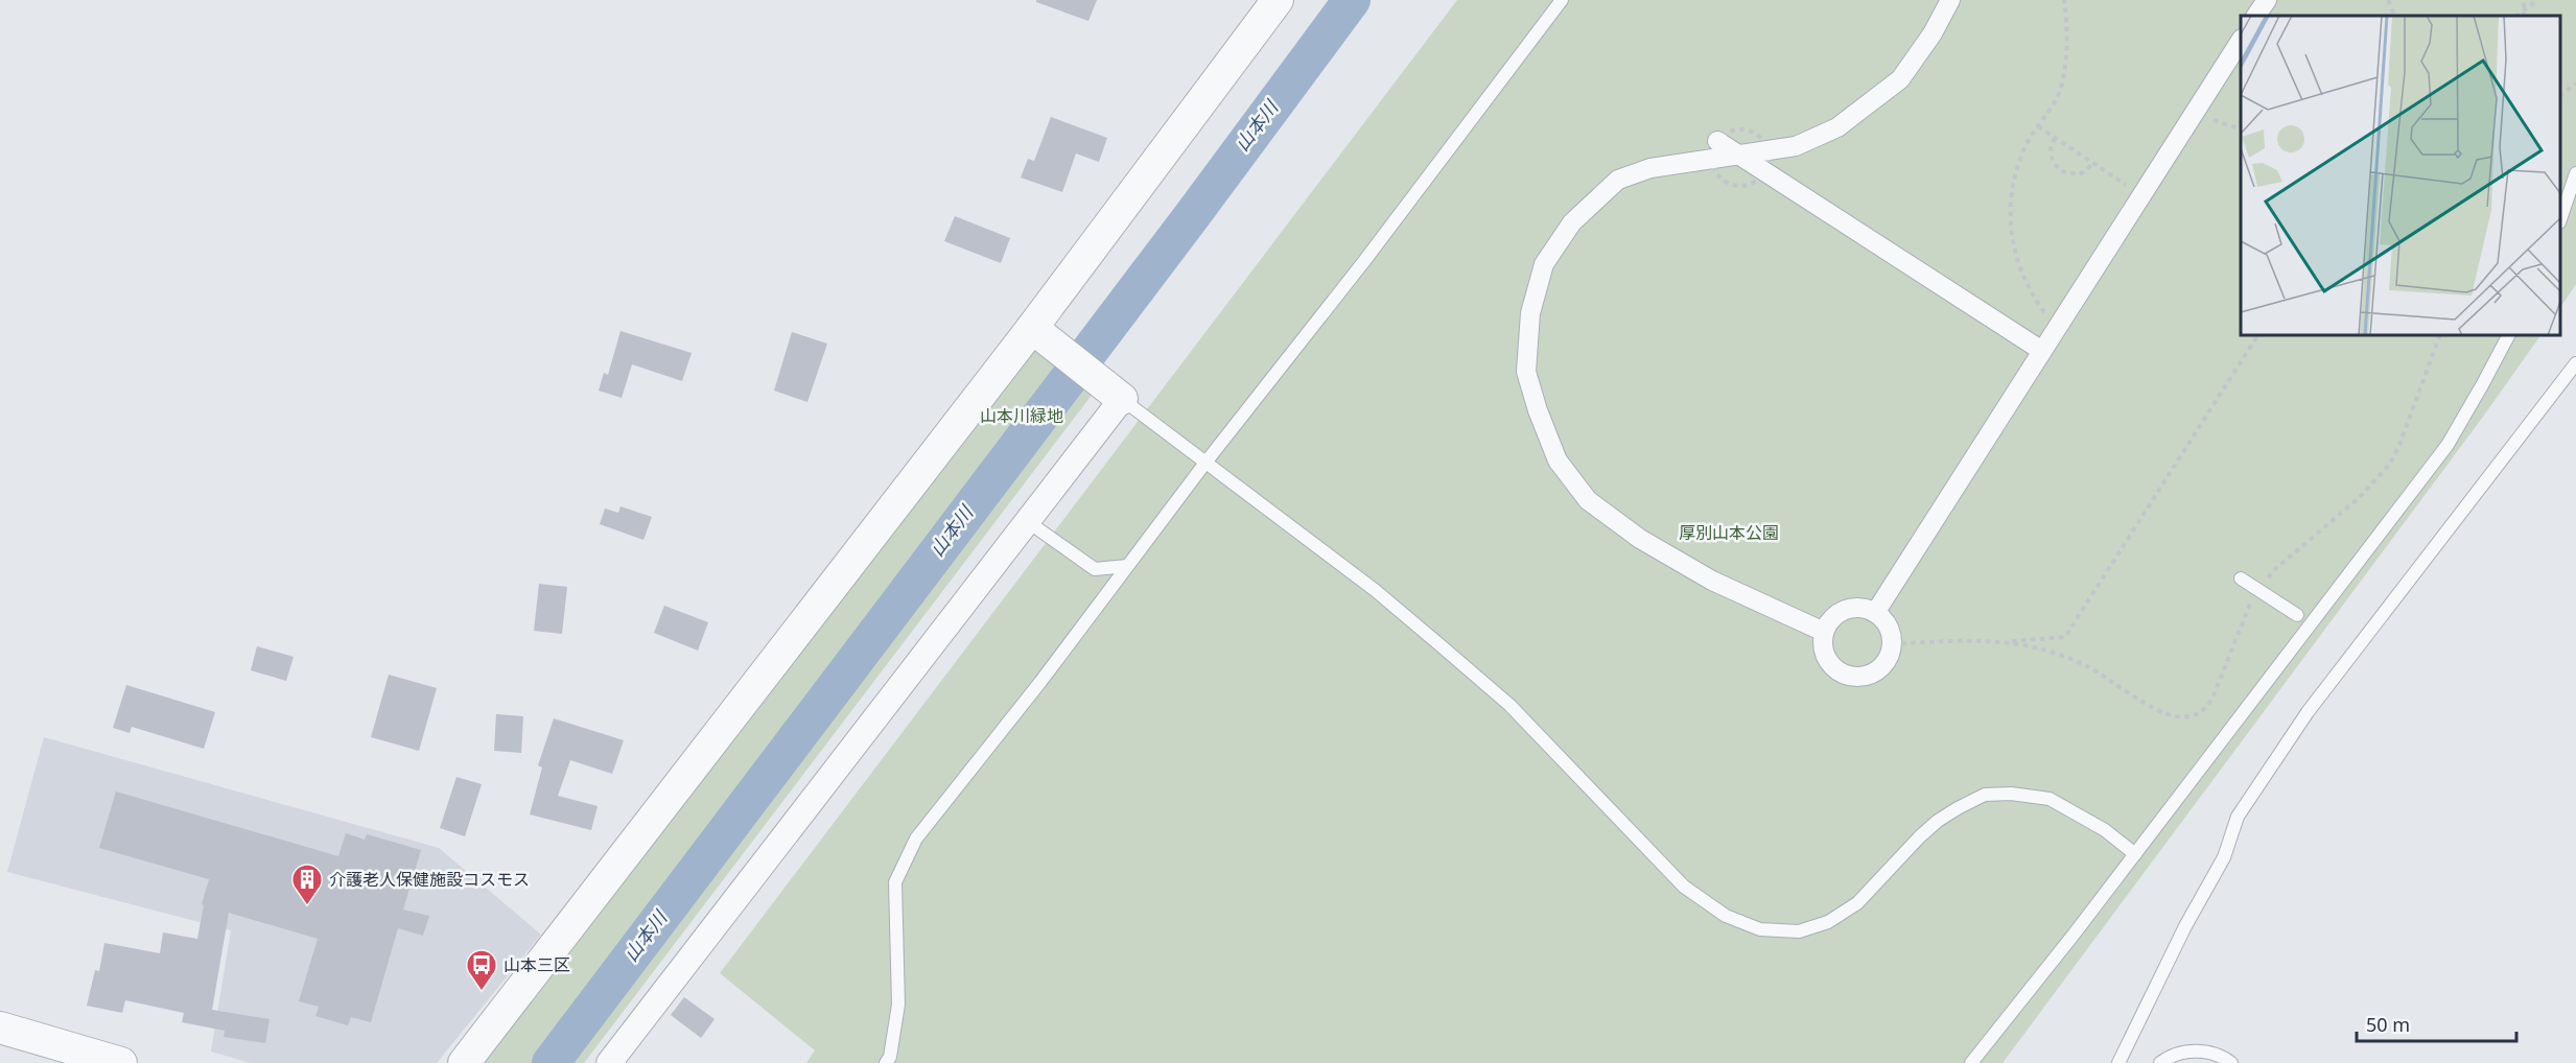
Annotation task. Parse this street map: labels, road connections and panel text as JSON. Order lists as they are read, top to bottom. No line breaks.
{"water":["山本川"],"parks":["山本川緑地","厚別山本公園"],"places":{"building":["介護老人保健施設コスモス"],"bus stop":["山本三区"]},"scale_bar":"50 m"}
